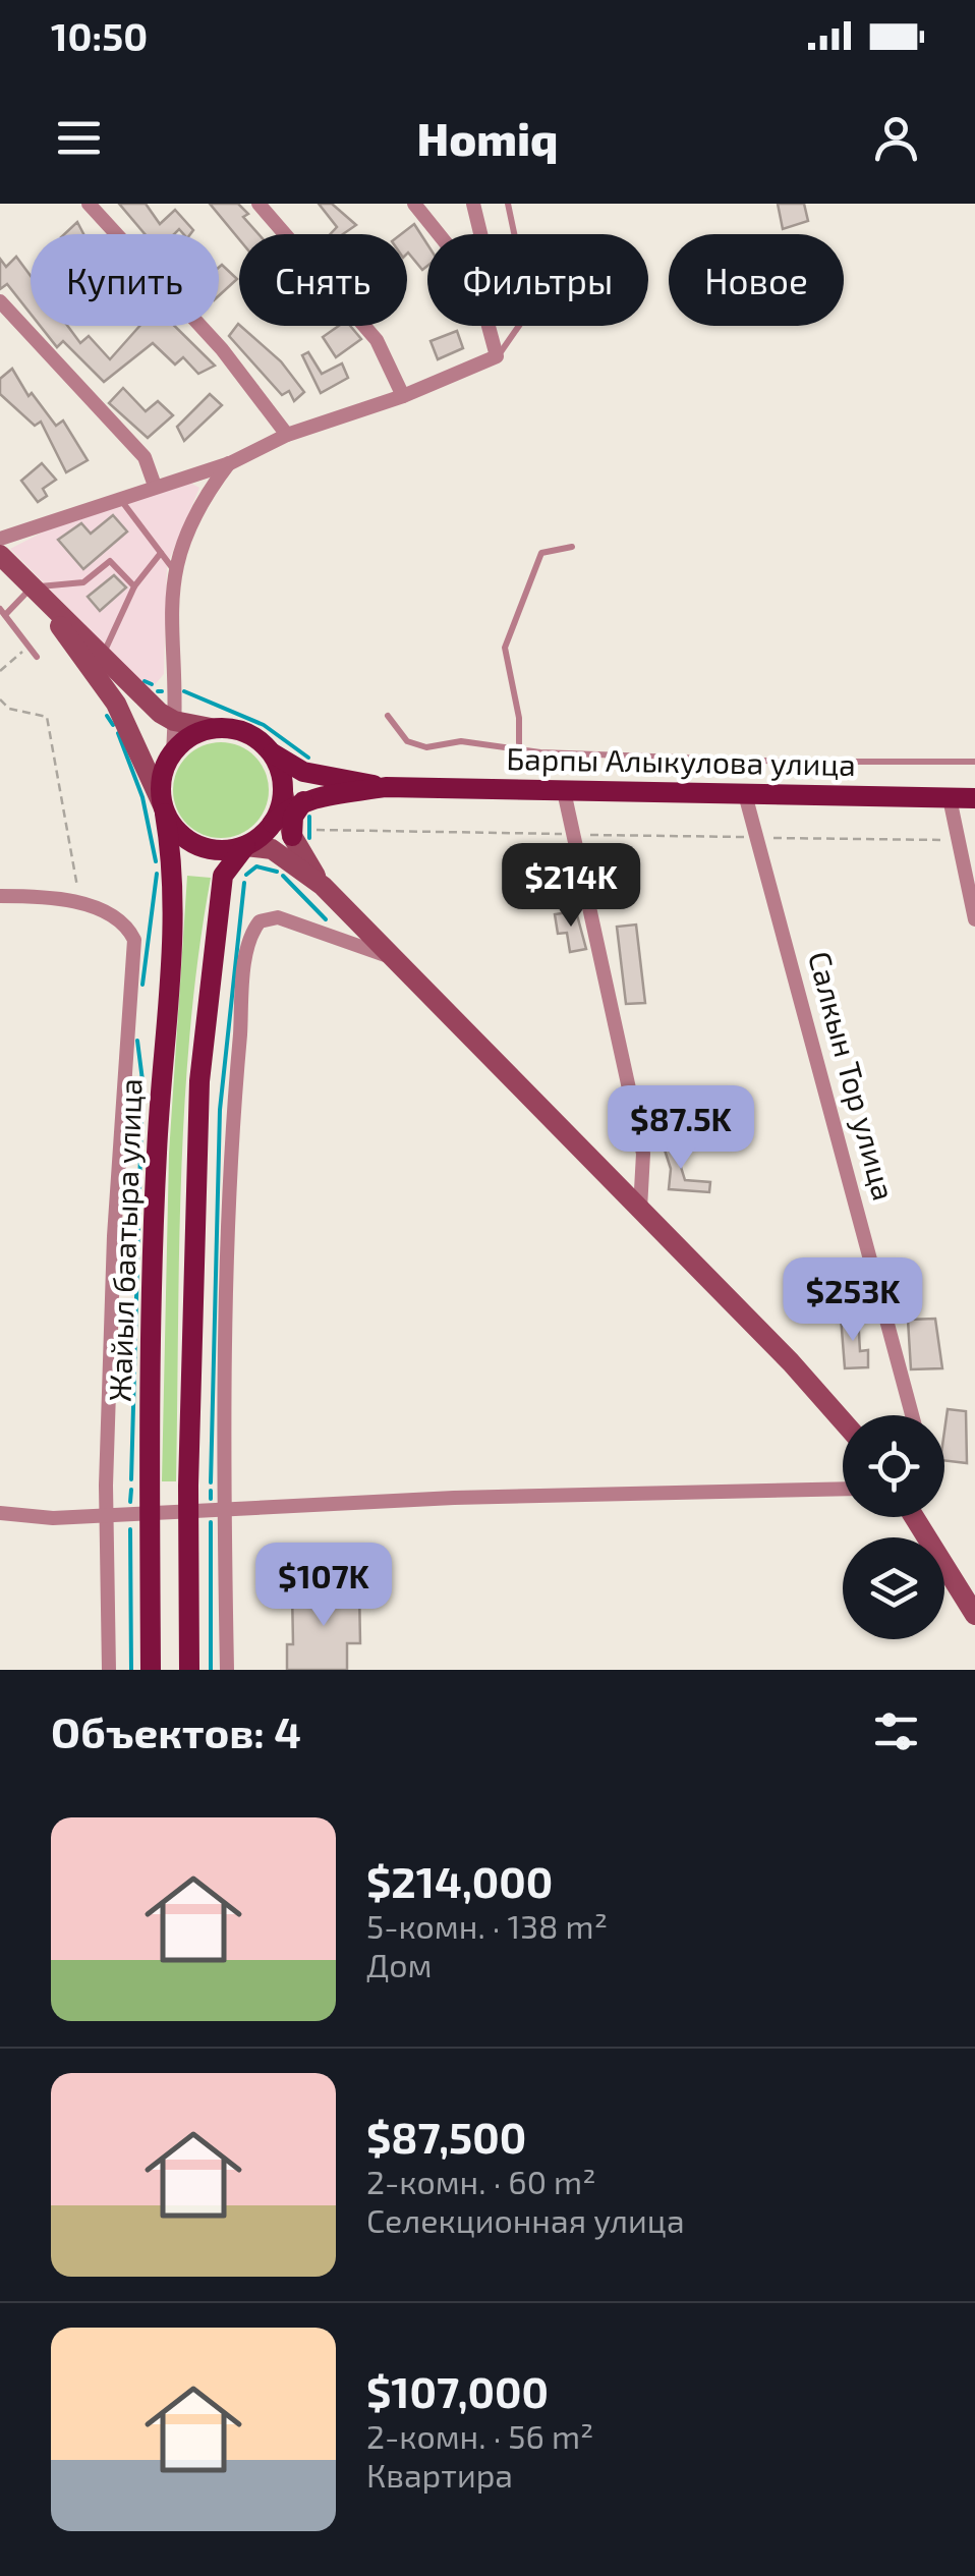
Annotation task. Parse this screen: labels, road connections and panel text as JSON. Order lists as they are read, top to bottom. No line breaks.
{"streets":{"main road":["Барпы Алыкулова улица","Жайыл баатыра улица"],"street":["Салкын Тор улица"]},"crossings":[["Барпы Алыкулова улица","Салкын Тор улица"],["Барпы Алыкулова улица","Жайыл баатыра улица"]],"page":{"status":"10:50","header":"Homiq","chip":["Купить","Снять","Фильтры","Новое"],"price":["$214K","$87.5K","$253K","$107K"],"heading":"Объектов: 4","list":[{"name":"$214,000","note":"5-комн. · 138 m² · Дом"},{"name":"$87,500","note":"2-комн. · 60 m² · Селекционная улица"},{"name":"$107,000","note":"2-комн. · 56 m² · Квартира"}]}}
